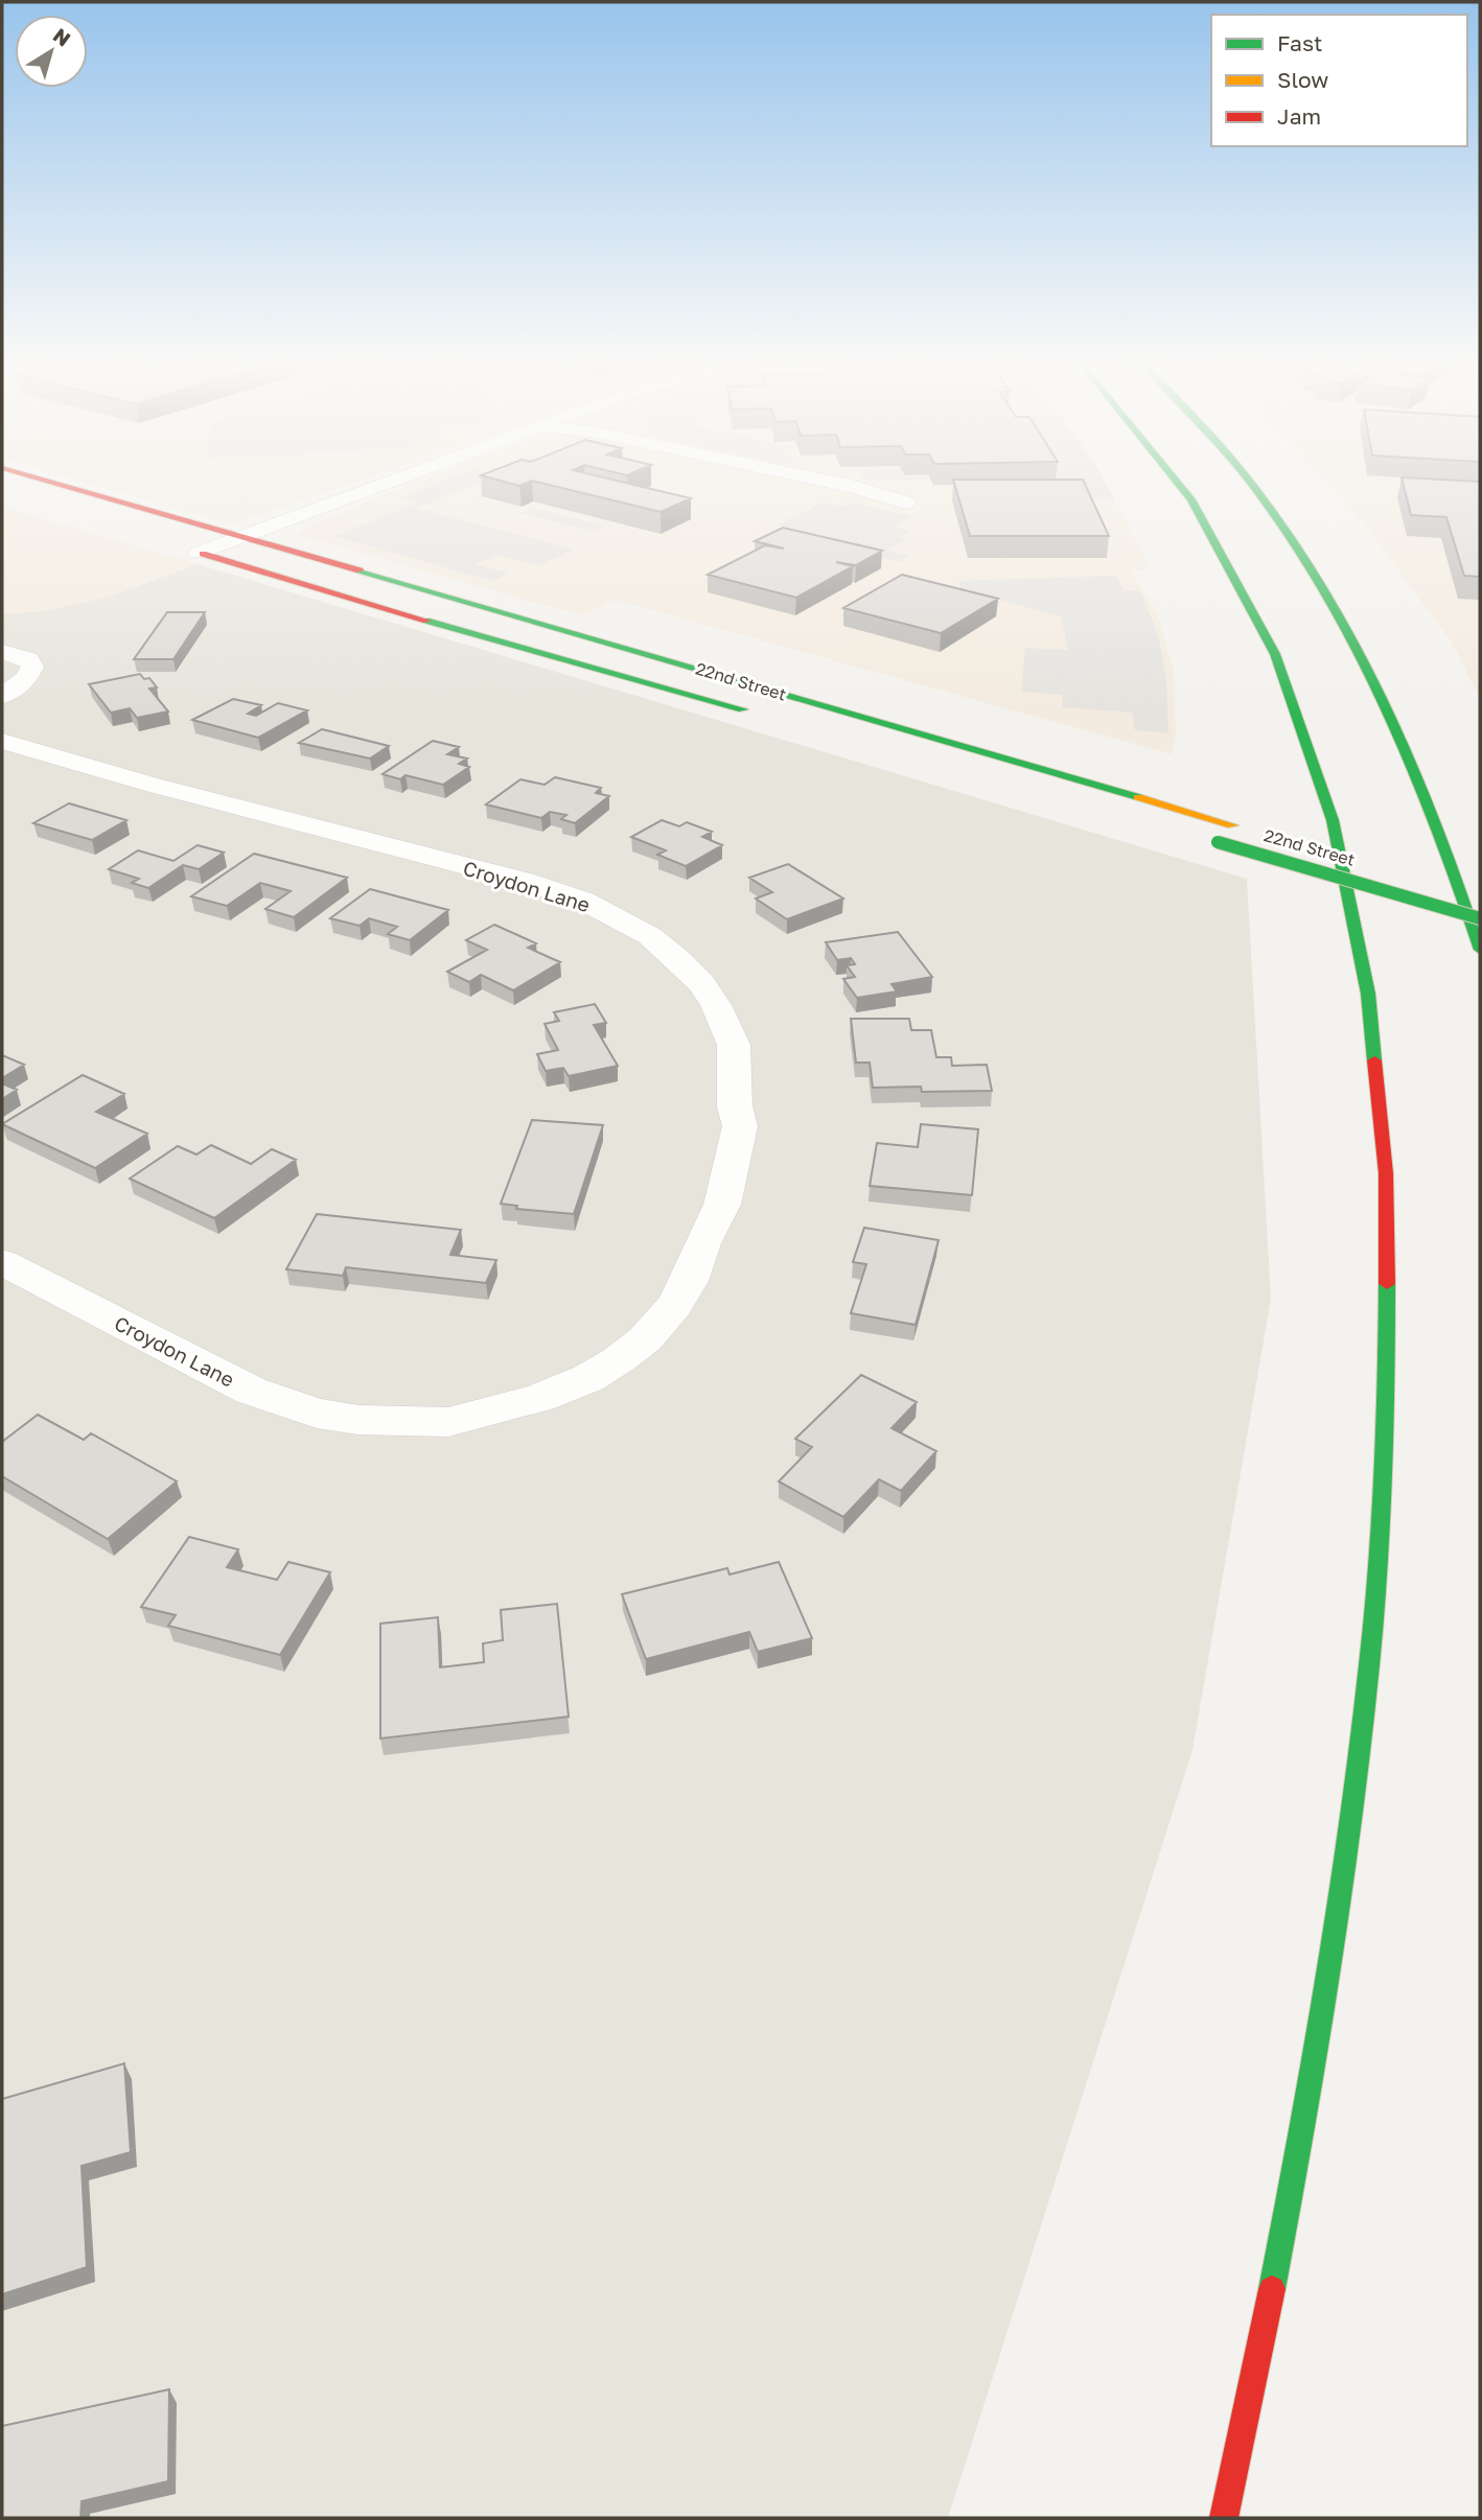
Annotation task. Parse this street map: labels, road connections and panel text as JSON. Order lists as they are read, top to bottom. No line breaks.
{"streets":{"main road":["22nd Street"],"street":["Croydon Lane"]},"legend":["Fast","Slow","Jam"],"north":"top right"}
